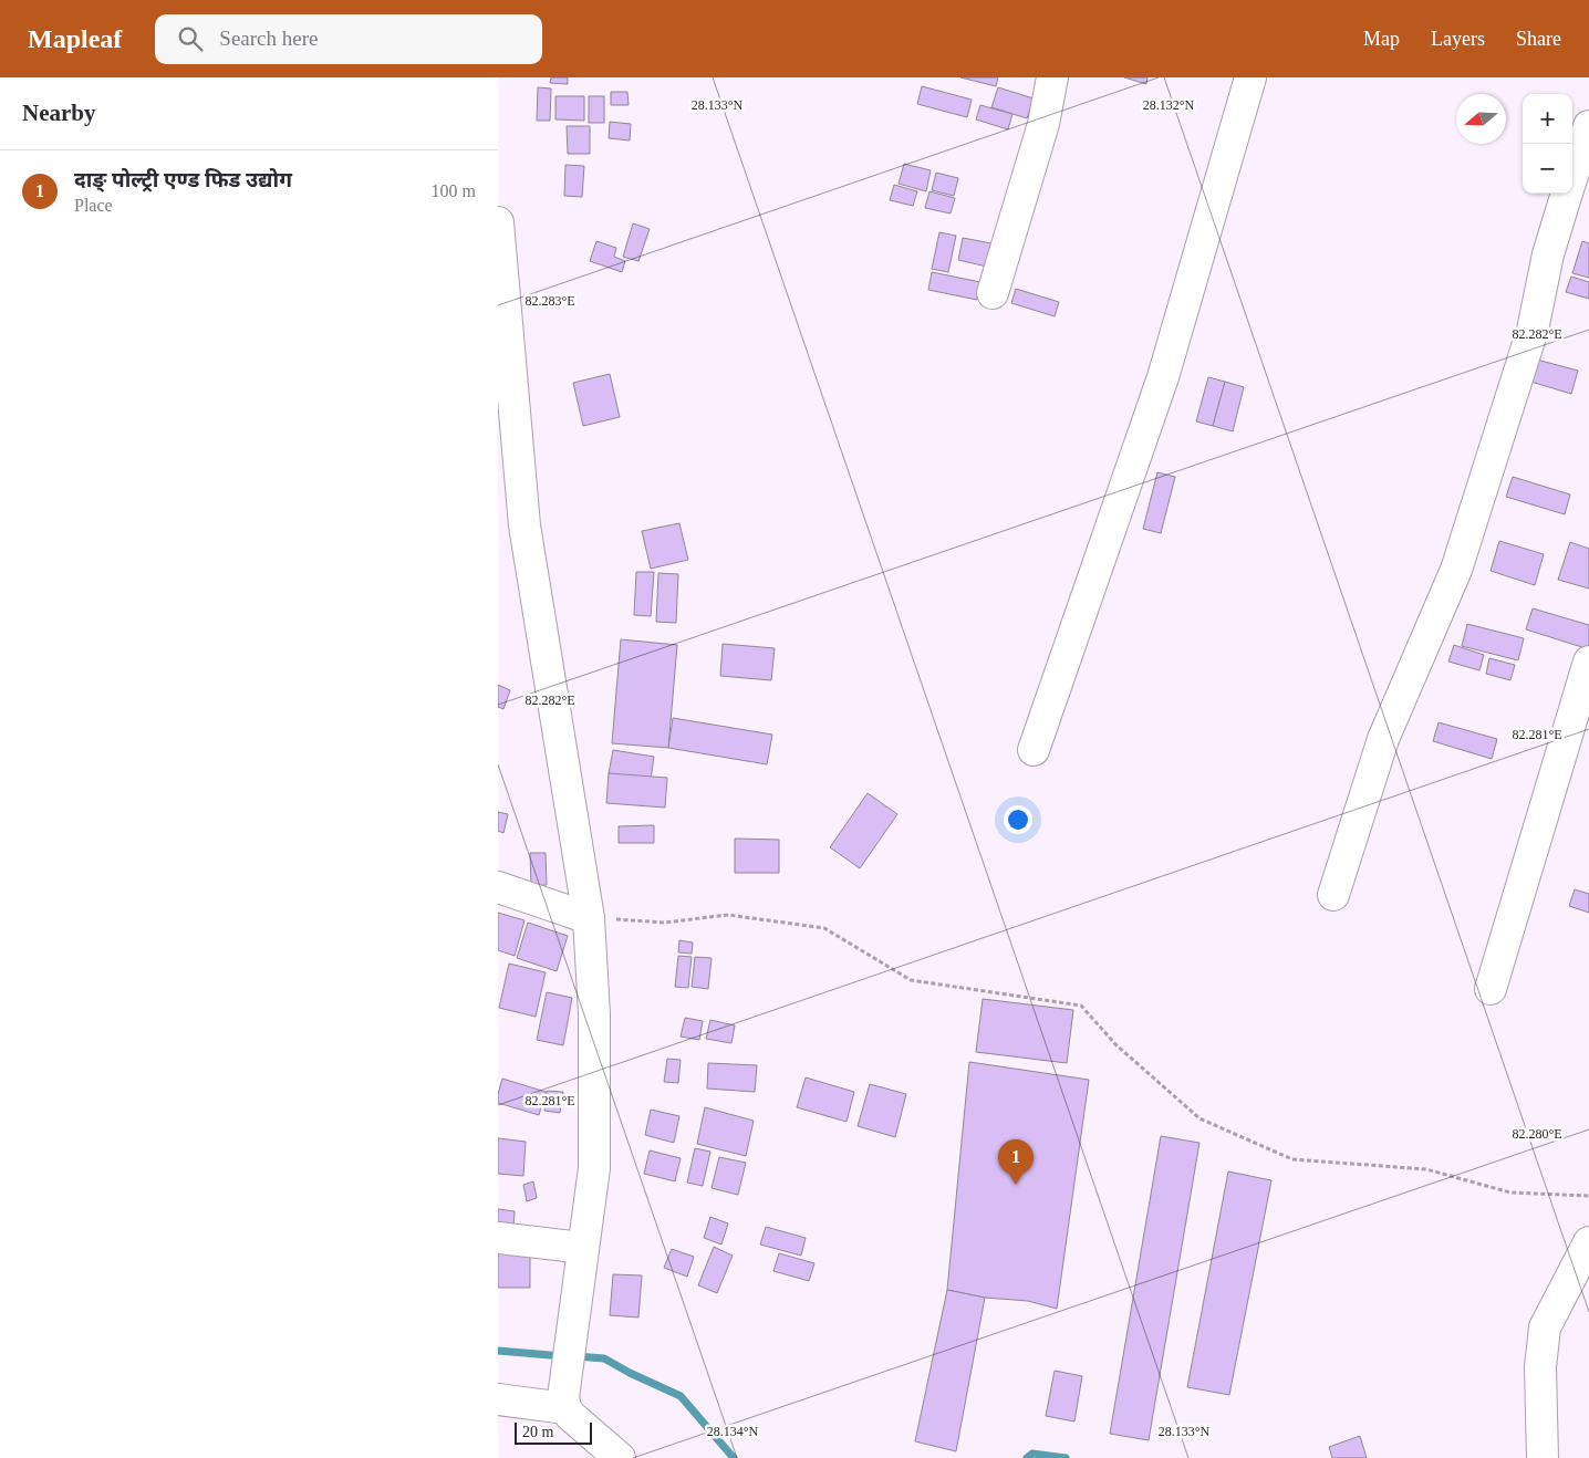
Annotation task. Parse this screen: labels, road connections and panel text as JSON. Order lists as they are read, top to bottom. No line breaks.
{"scale_bar":"20 m","north":"left","page":{"header":"Mapleaf","search":"Search here","nav":["Map","Layers","Share"],"heading":"Nearby","map_buttons":["+","−"],"list":[{"mark":"1","name":"दाङ् पोल्ट्री एण्ड फिड उद्योग","note":"Place","value":"100 m"}],"pins":"1","scale":"20 m"},"coordinates":["28.133°N","28.132°N","82.283°E","82.282°E","82.281°E","82.280°E","28.134°N"]}
